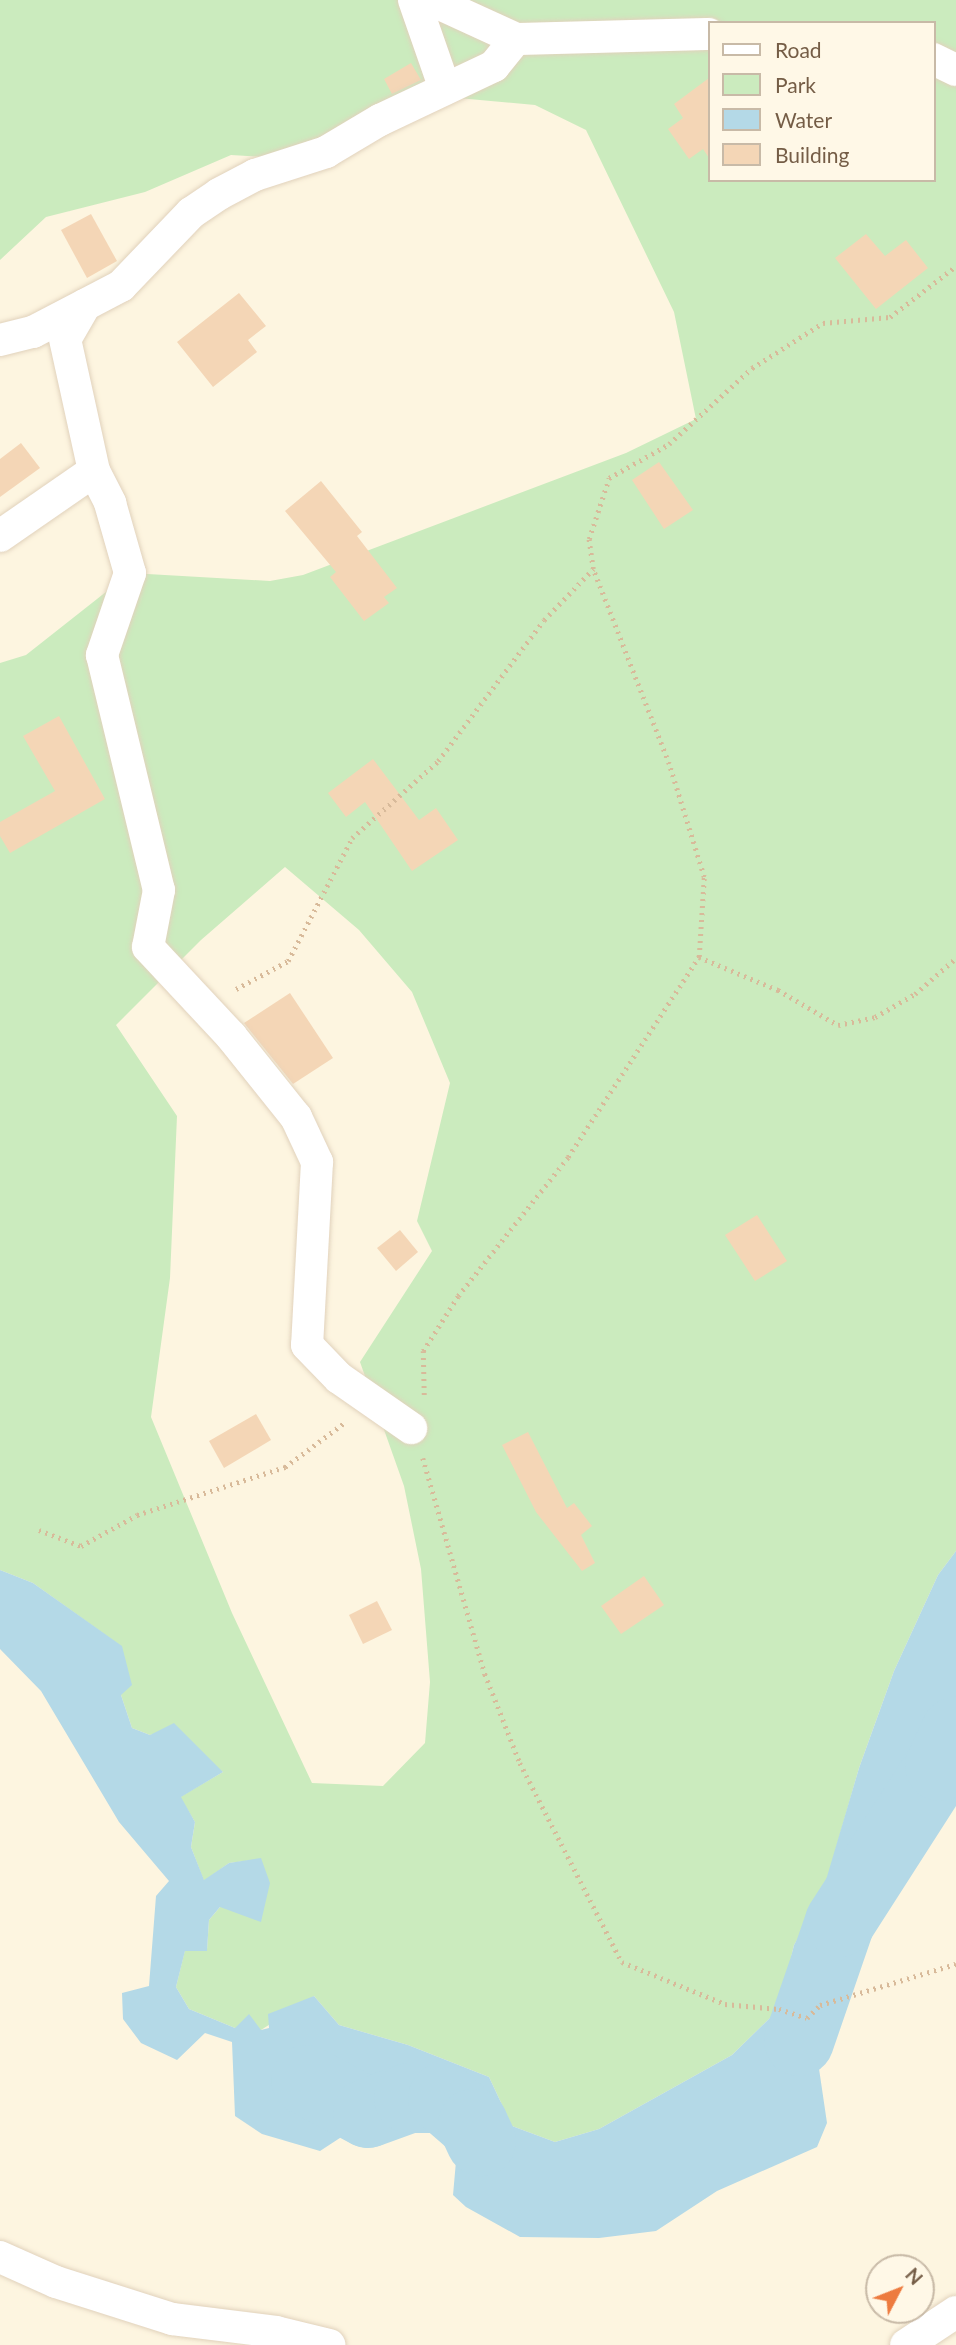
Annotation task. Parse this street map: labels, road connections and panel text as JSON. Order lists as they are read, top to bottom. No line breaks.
{"legend":["Road","Park","Water","Building"],"north":"top right"}
